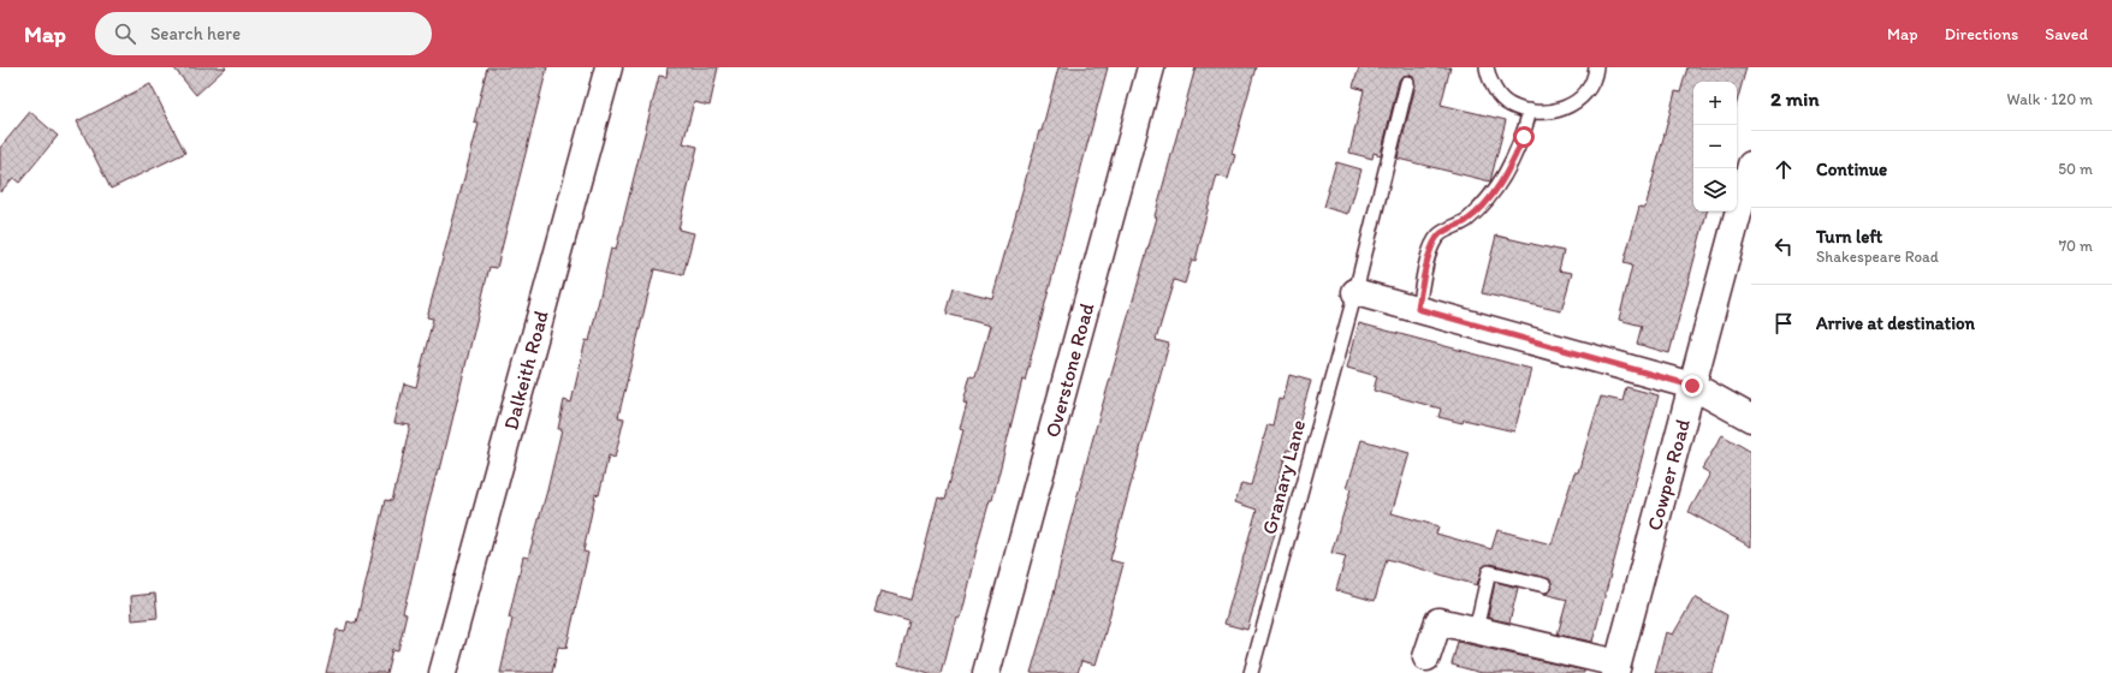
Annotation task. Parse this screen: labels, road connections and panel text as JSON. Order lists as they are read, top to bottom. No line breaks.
{"streets":{"street":["Dalkeith Road","Overstone Road","Cowper Road"],"lane":["Granary Lane"]},"page":{"header":"Map","search":"Search here","nav":["Map","Directions","Saved"],"heading":["2 min","Walk · 120 m"],"map_buttons":["+","−"],"list":[["Continue","50 m"],["Turn left","Shakespeare Road","70 m"],"Arrive at destination"]}}
